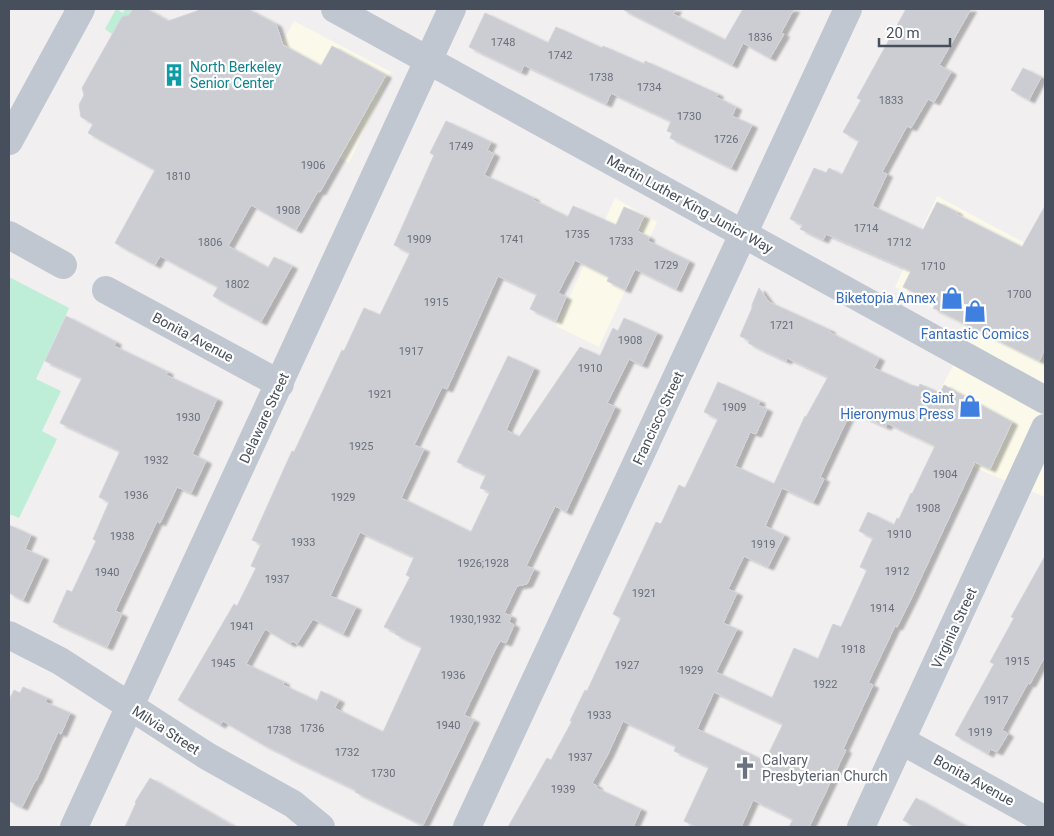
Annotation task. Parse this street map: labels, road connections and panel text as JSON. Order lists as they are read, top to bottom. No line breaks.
{"streets":{"street":["Martin Luther King Junior Way","Bonita Avenue","Delaware Street","Francisco Street","Virginia Street","Milvia Street"]},"crossings":[["Martin Luther King Junior Way","Delaware Street"],["Martin Luther King Junior Way","Francisco Street"],["Bonita Avenue","Delaware Street"],["Bonita Avenue","Virginia Street"],["Delaware Street","Milvia Street"]],"places":{"building":["North Berkeley Senior Center"],"shop":["Biketopia Annex","Fantastic Comics","Saint Hieronymus Press"],"church":["Calvary Presbyterian Church"]},"house_numbers":["1836","1748","1742","1738","1734","1833","1730","1726","1749","1906","1810","1908","1714","1735","1909","1741","1733","1806","1712","1729","1710","1802","1700","1915","1721","1908","1917","1910","1921","1909","1930","1925","1932","1904","1936","1929","1908","1910","1938","1933","1919","1926;1928","1912","1940","1937","1921","1914","1930,1932","1941","1918","1915","1945","1927","1929","1936","1922","1917","1933","1940","1736","1738","1919","1732","1937","1730","1939"],"scale_bar":"20 m"}
